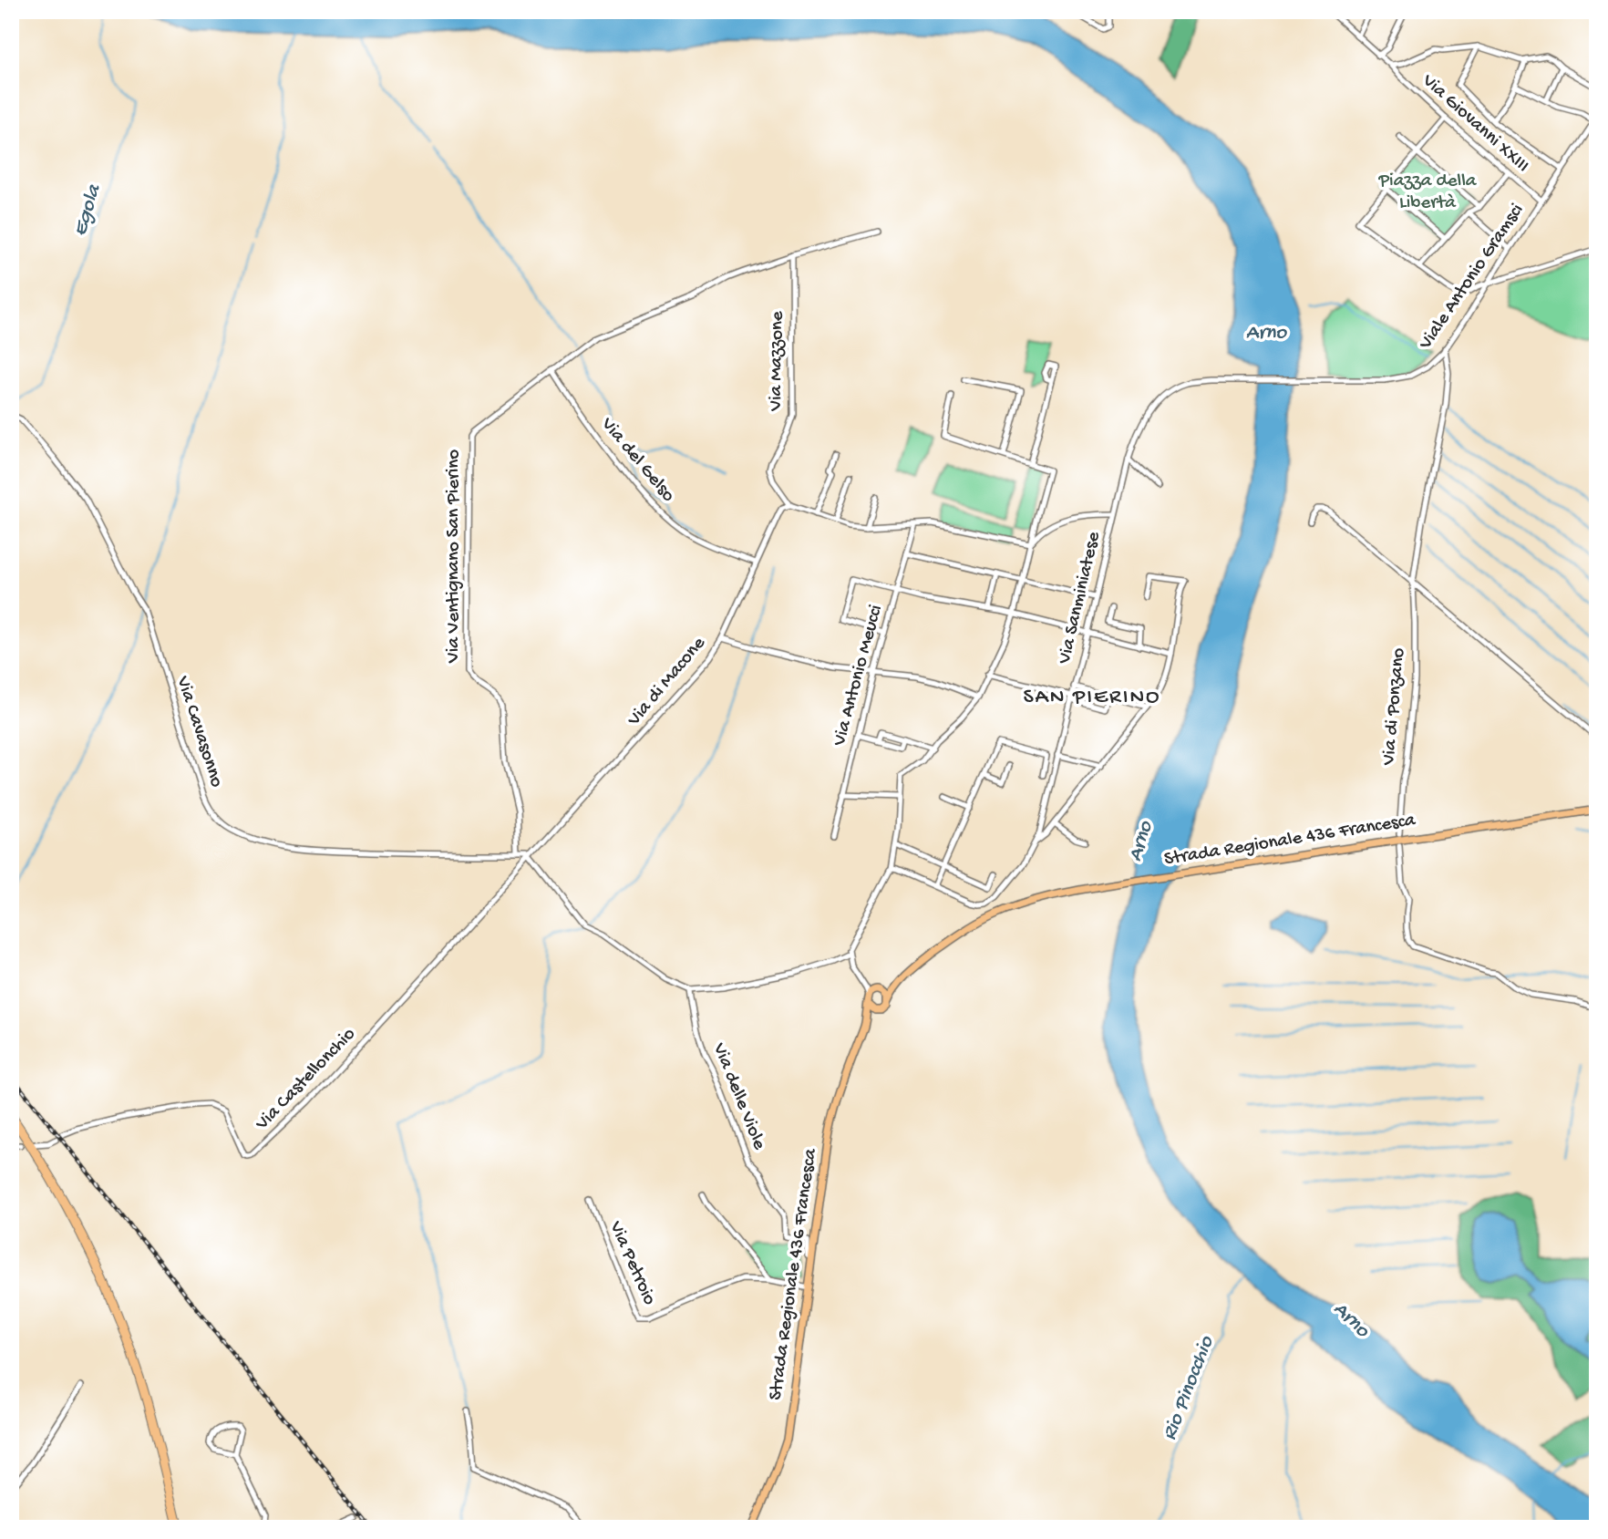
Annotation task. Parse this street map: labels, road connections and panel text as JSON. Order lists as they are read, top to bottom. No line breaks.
{"streets":{"main road":["Strada Regionale 436 Francesca"],"street":["Via Giovanni XXIII","Viale Antonio Gramsci","Via Mazzone","Via del Gelso","Via Ventignano San Pierino","Via Sanminiatese","Via Antonio Meucci","Via di Macone","Via di Ponzano","Via Cavasonno","Via Castellonchio","Via delle Viole","Via Petroio"]},"crossings":[["Via Giovanni XXIII","Viale Antonio Gramsci"],["Viale Antonio Gramsci","Via Sanminiatese"],["Viale Antonio Gramsci","Via di Ponzano"],["Via Mazzone","Via Ventignano San Pierino"],["Via Mazzone","Via di Macone"],["Via del Gelso","Via Ventignano San Pierino"],["Via del Gelso","Via di Macone"],["Via Ventignano San Pierino","Via Cavasonno"],["Via di Macone","Via Cavasonno"],["Via di Macone","Via Castellonchio"],["Via Cavasonno","Via Castellonchio"],["Strada Regionale 436 Francesca","Via delle Viole"],["Strada Regionale 436 Francesca","Via Petroio"]],"districts":["SAN PIERINO"],"water":["Egola","Arno","Rio Pinocchio"],"parks":["Piazza della Libertà"]}
